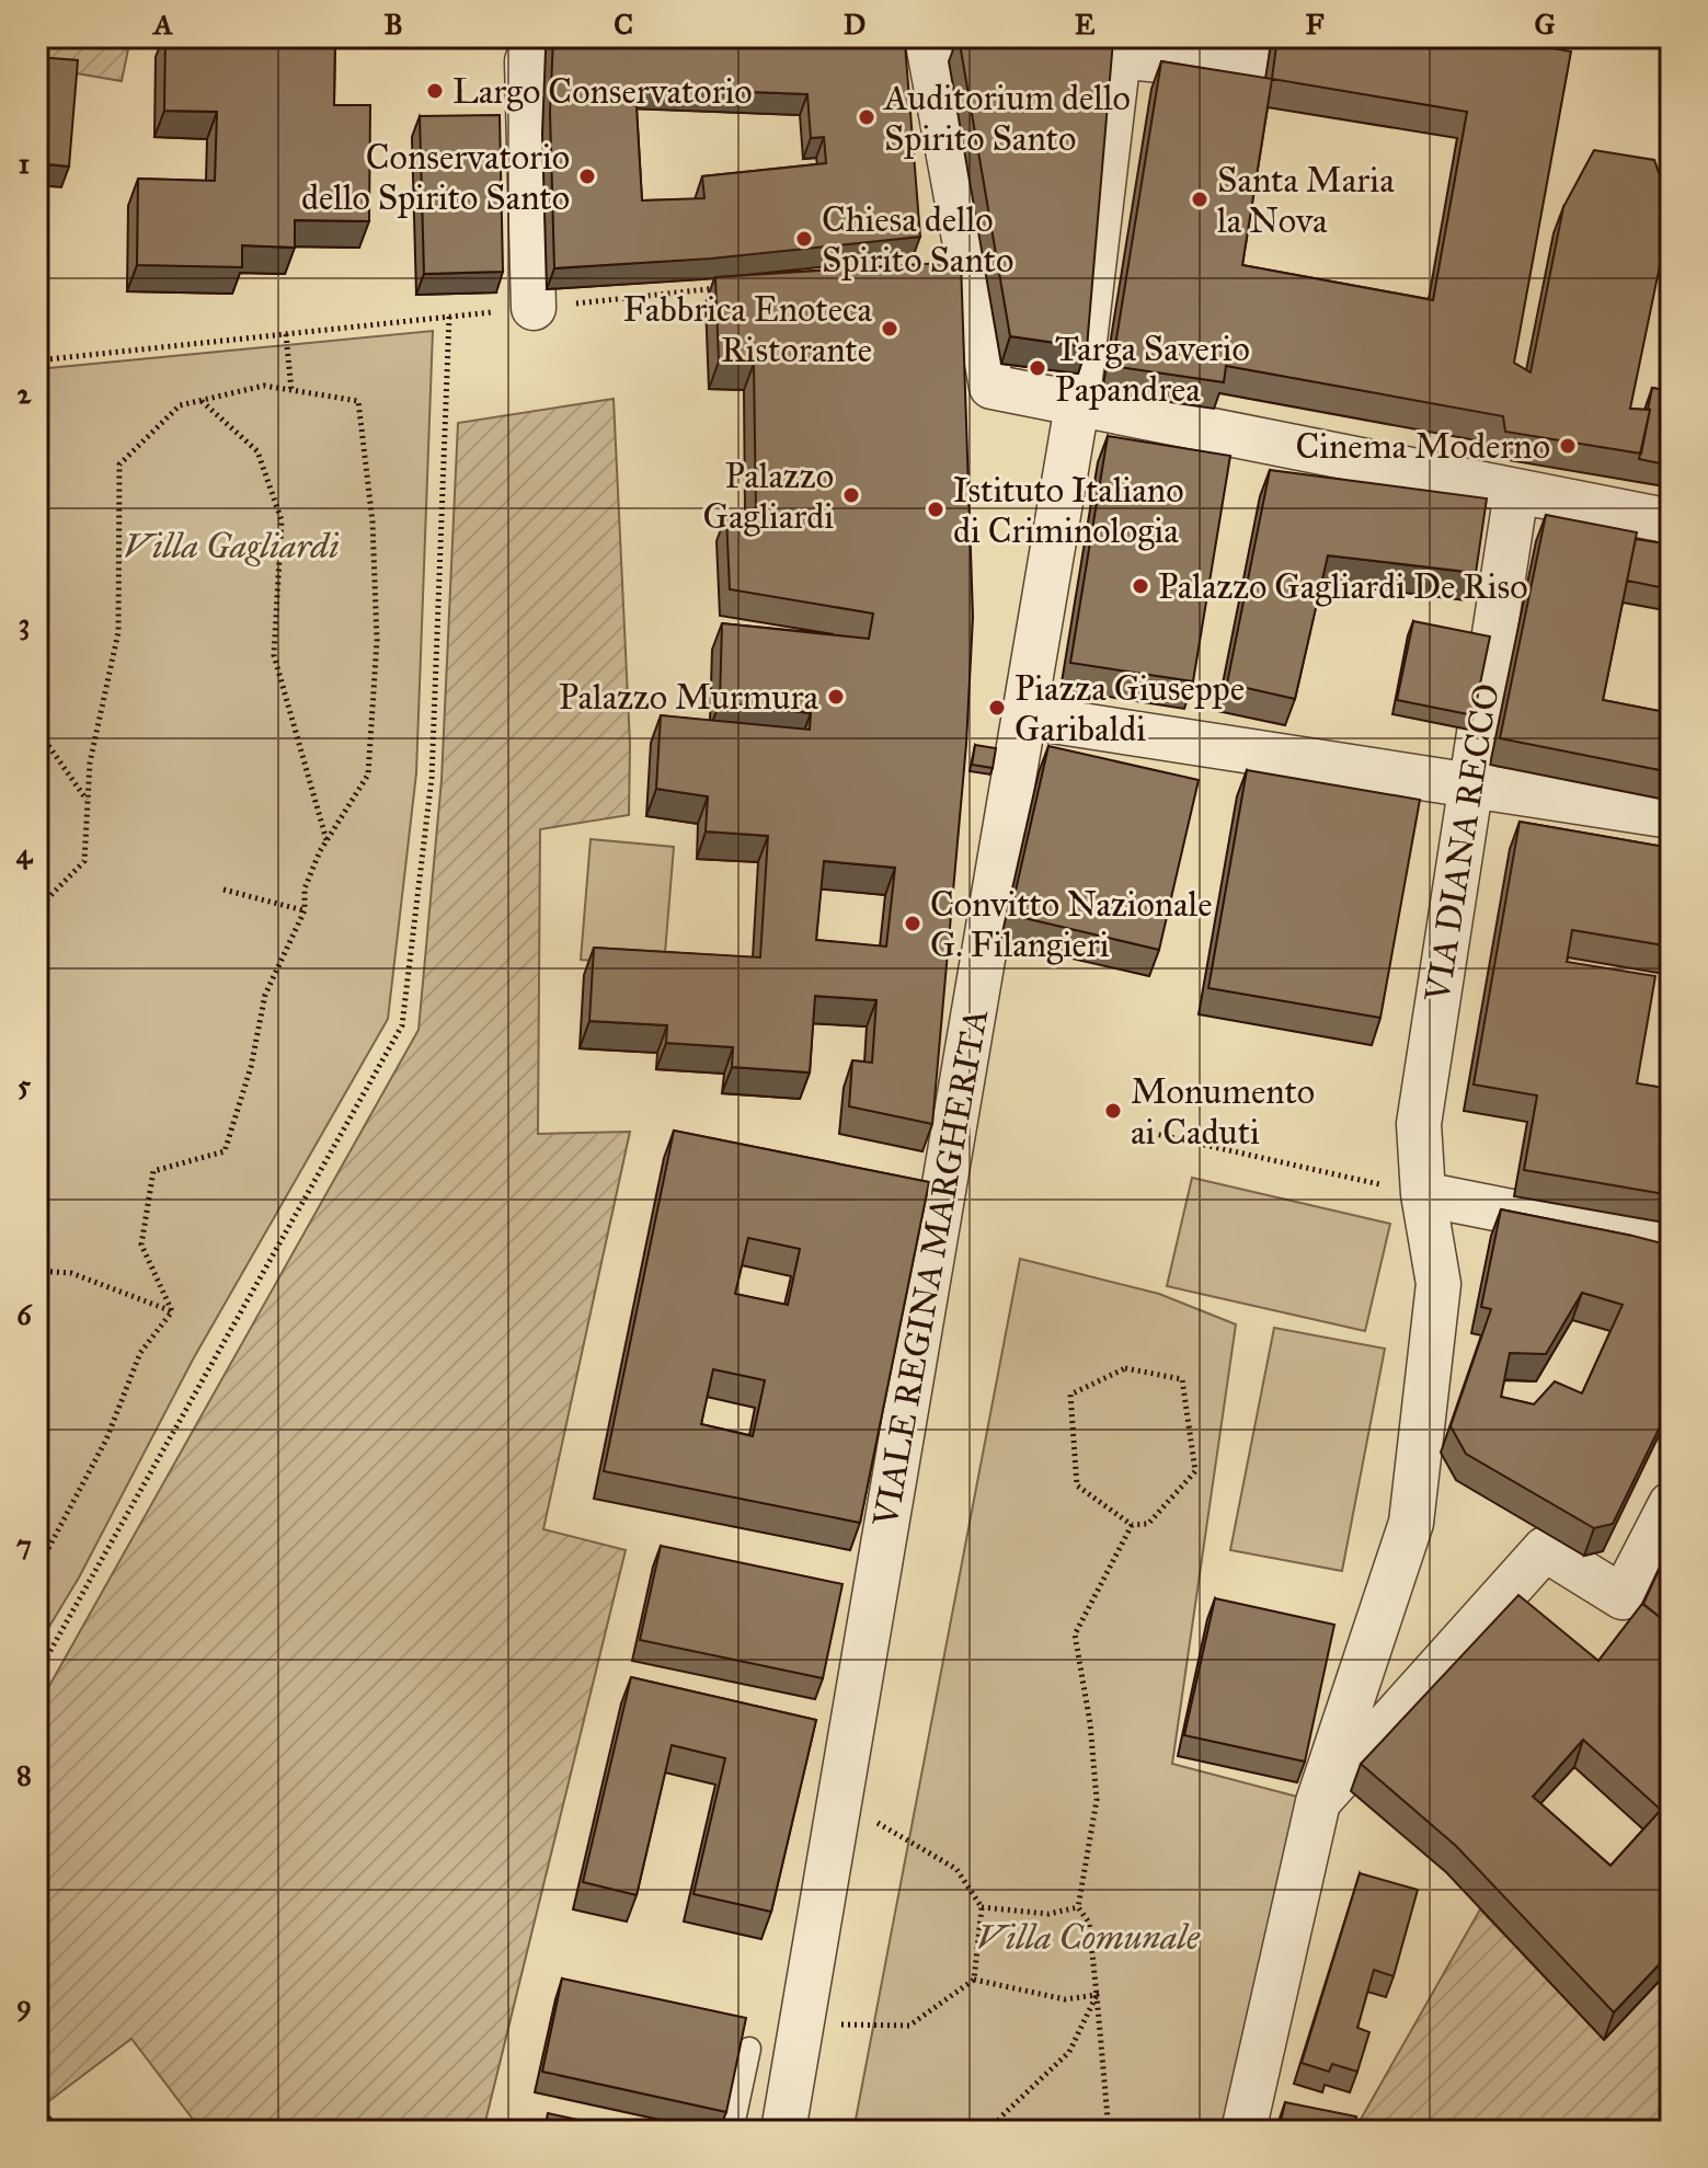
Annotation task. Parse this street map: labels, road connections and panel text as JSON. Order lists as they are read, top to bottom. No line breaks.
{"streets":{"street":["VIA DIANA RECCO","VIALE REGINA MARGHERITA"]},"parks":["Villa Gagliardi","Villa Comunale"],"places":["Largo Conservatorio","Auditorium dello Spirito Santo","Conservatorio dello Spirito Santo","Santa Maria la Nova","Chiesa dello Spirito Santo","Fabbrica Enoteca Ristorante","Targa Saverio Papandrea","Cinema Moderno","Palazzo Gagliardi","Istituto Italiano di Criminologia","Palazzo Gagliardi De Riso","Palazzo Murmura","Piazza Giuseppe Garibaldi","Convitto Nazionale G. Filangieri","Monumento ai Caduti"],"grid":{"columns":["A","B","C","D","E","F","G"],"rows":["1","2","3","4","5","6","7","8","9"]}}
